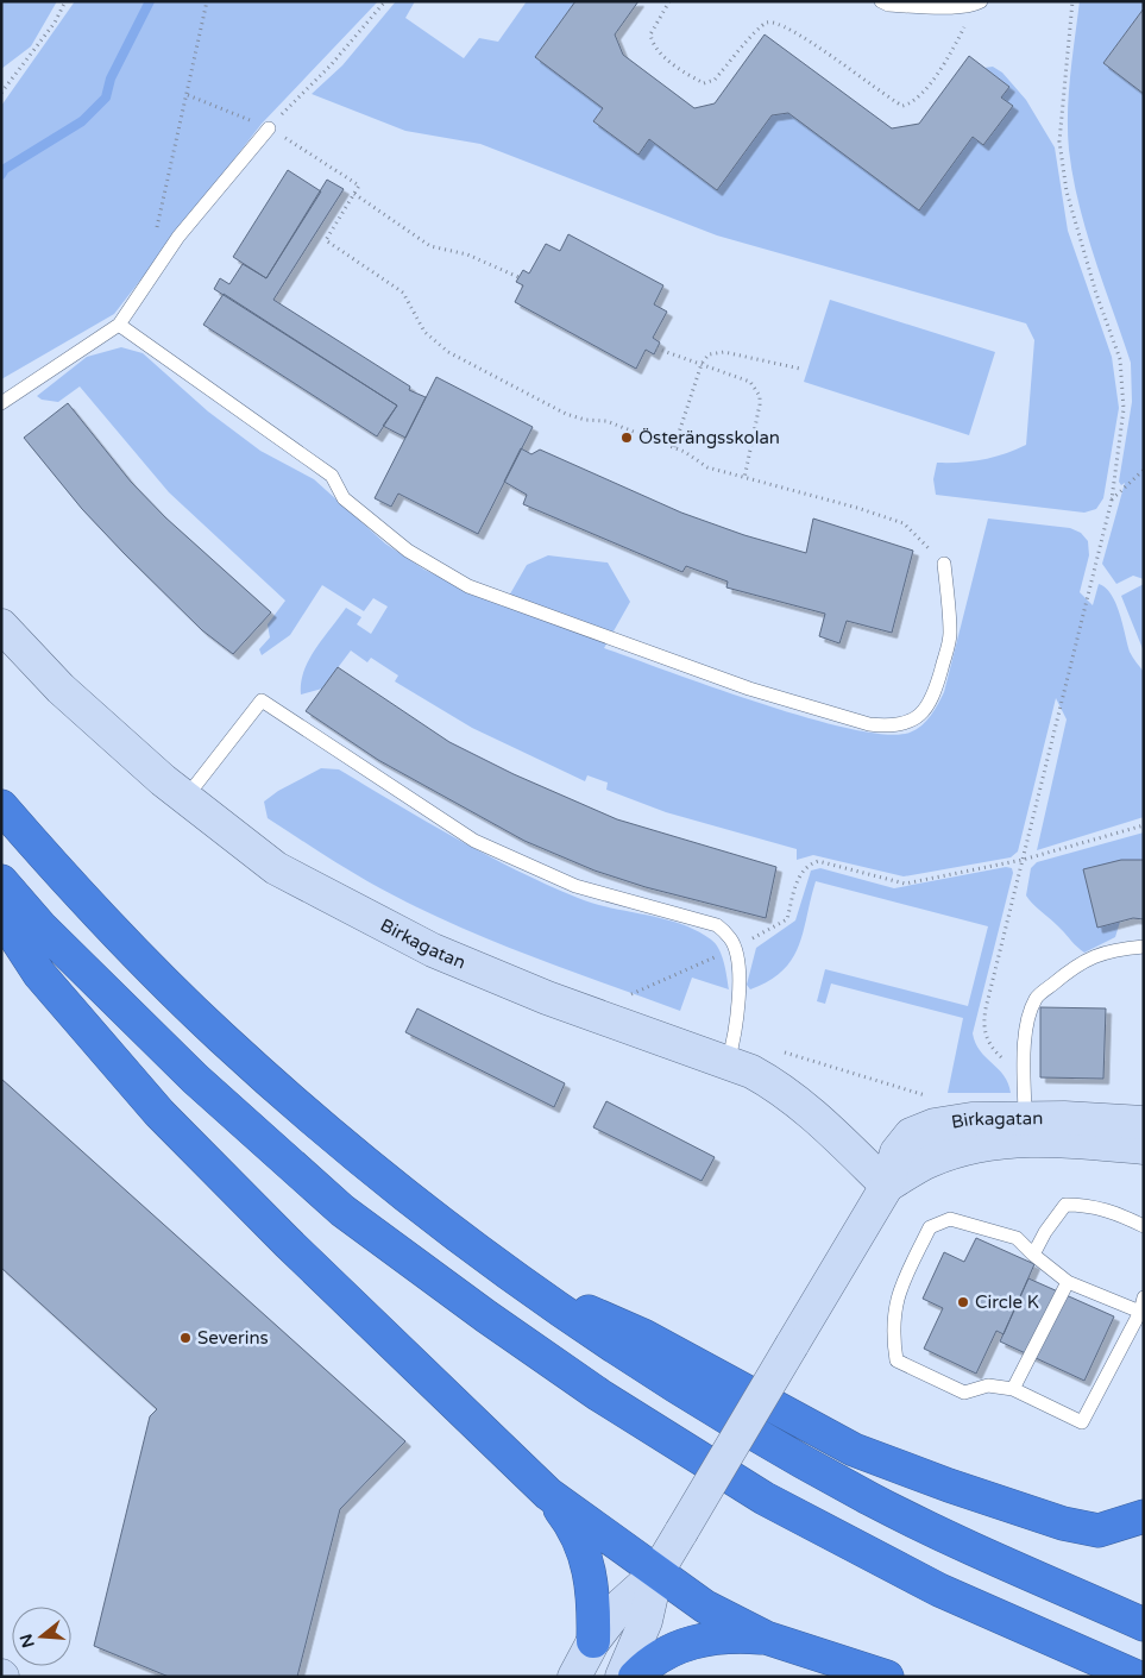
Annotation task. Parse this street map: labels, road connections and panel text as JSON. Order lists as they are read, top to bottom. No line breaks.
{"streets":{"street":["Birkagatan"]},"places":["Österängsskolan","Circle K","Severins"],"north":"left"}
